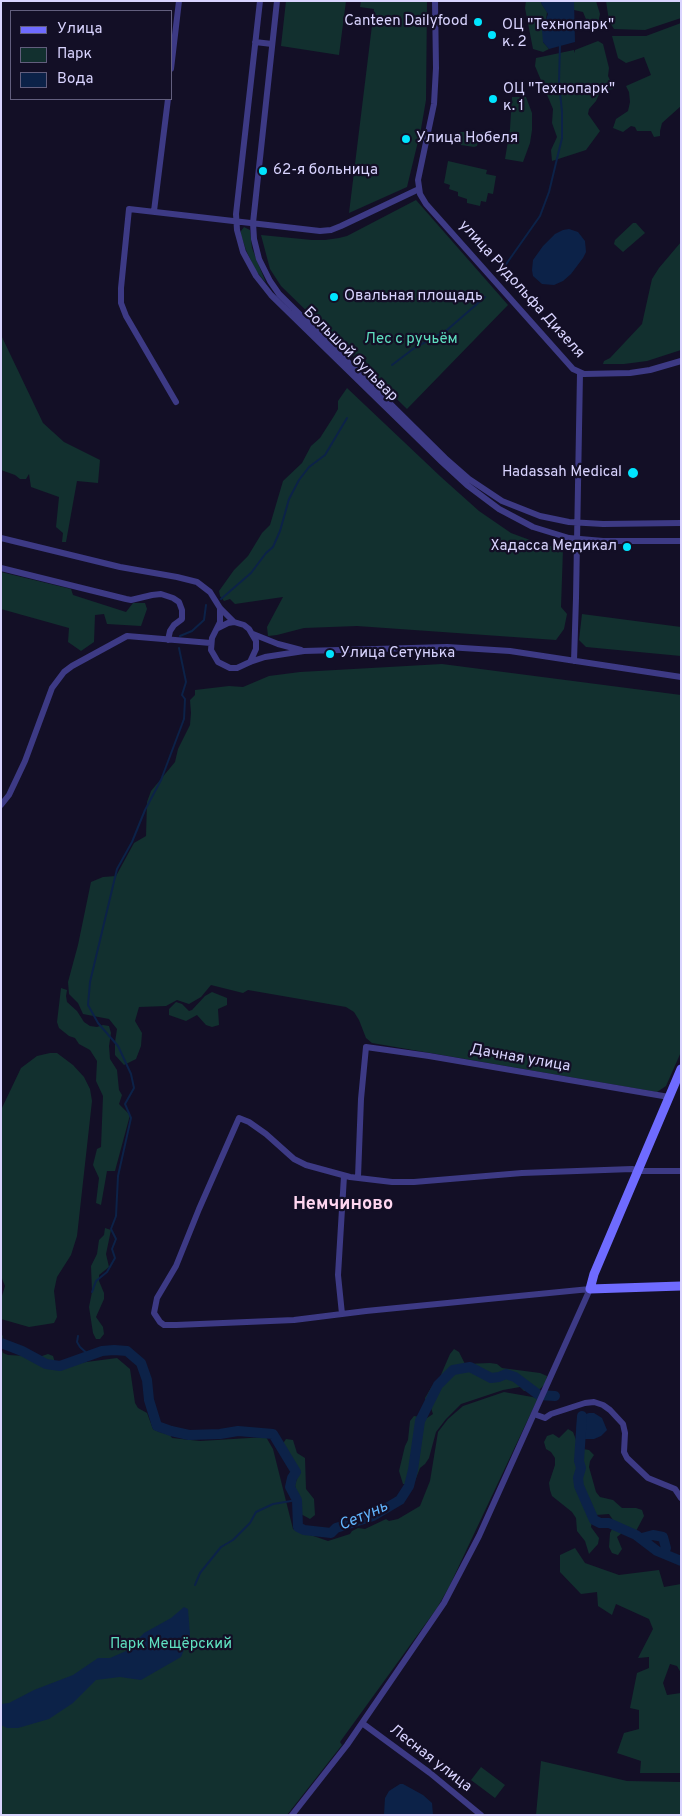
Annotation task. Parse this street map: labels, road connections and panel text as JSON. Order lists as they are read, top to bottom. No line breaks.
{"streets":{"street":["улица Рудольфа Дизеля","Большой бульвар","Дачная улица","Лесная улица"]},"districts":["Немчиново"],"water":["Сетунь"],"parks":["Лес с ручьём","Парк Мещёрский"],"places":["Canteen Dailyfood","ОЦ \"Технопарк\" к. 2","ОЦ \"Технопарк\" к. 1","Улица Нобеля","62-я больница","Овальная площадь","Hadassah Medical","Хадасса Медикал","Улица Сетунька"],"legend":["Улица","Парк","Вода"]}
